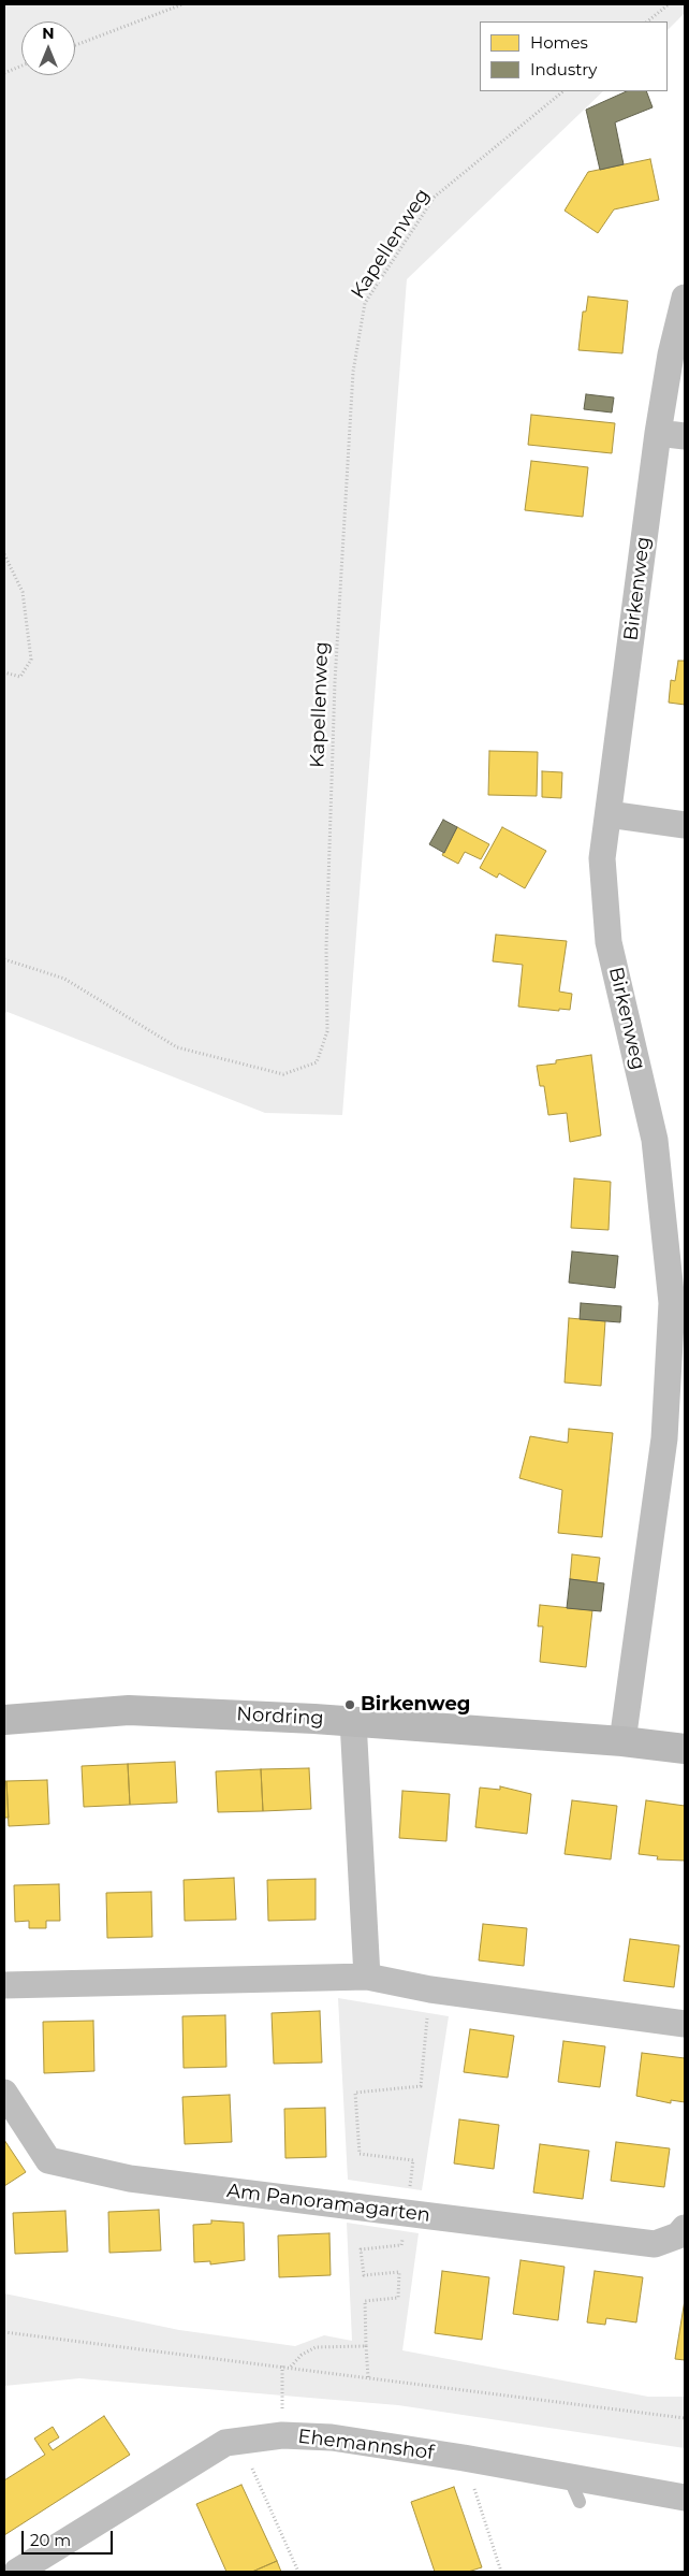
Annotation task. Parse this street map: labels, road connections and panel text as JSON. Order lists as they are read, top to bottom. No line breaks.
{"streets":{"street":["Birkenweg","Nordring","Am Panoramagarten","Ehemannshof"],"path":["Kapellenweg"]},"crossings":[["Birkenweg","Nordring"]],"places":["Birkenweg"],"legend":["Homes","Industry"],"scale_bar":"20 m","north":"top"}
